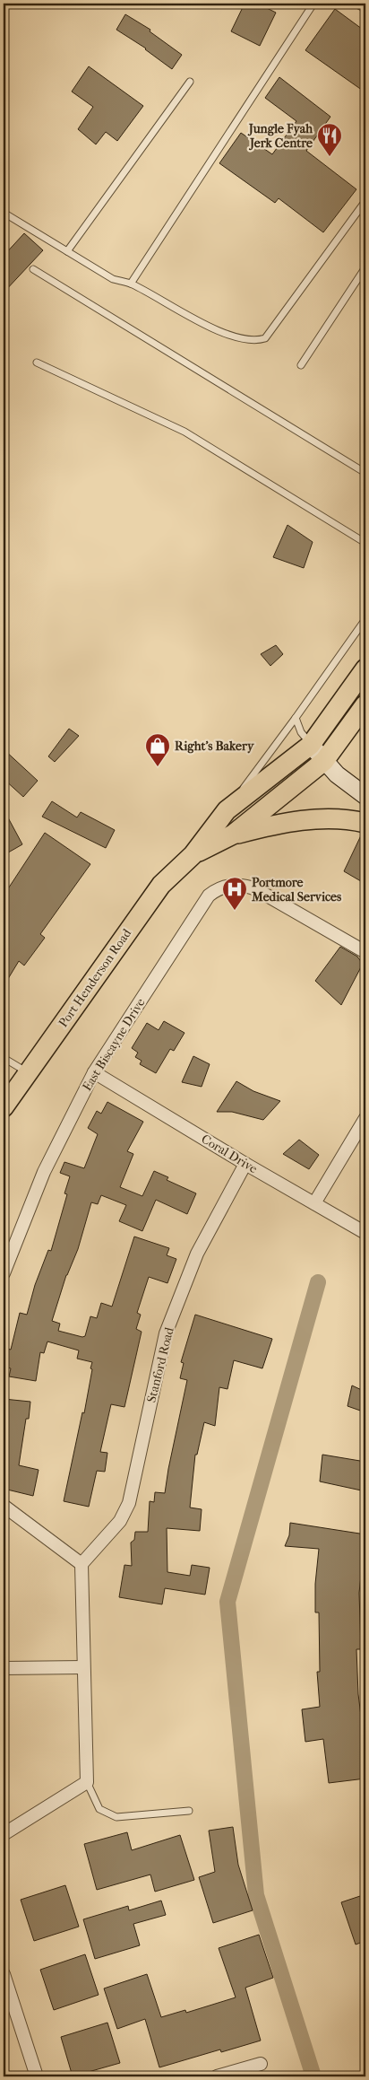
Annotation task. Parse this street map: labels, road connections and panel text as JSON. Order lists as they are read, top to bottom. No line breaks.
{"streets":{"main road":["Port Henderson Road"],"street":["East Biscayne Drive","Coral Drive","Stanford Road"]},"crossings":[["East Biscayne Drive","Coral Drive"],["Coral Drive","Stanford Road"]],"places":{"restaurant":["Jungle Fyah Jerk Centre"],"shop":["Right's Bakery"],"hospital":["Portmore Medical Services"]}}
